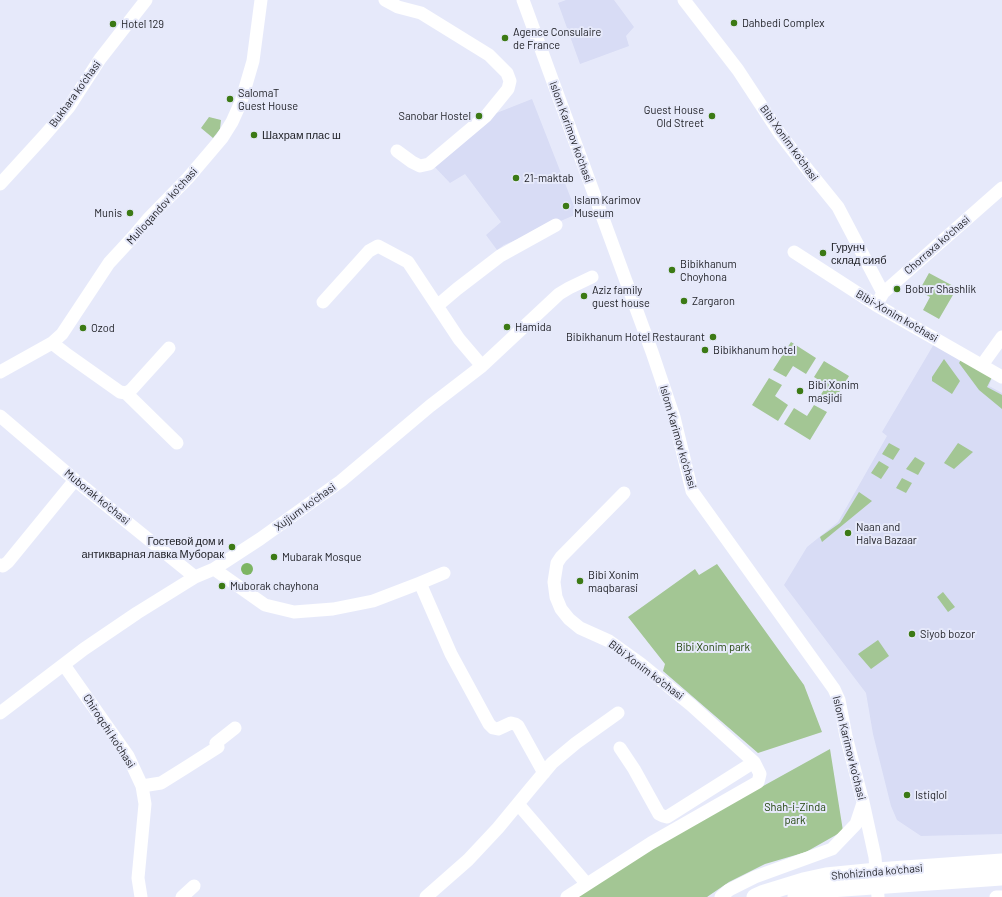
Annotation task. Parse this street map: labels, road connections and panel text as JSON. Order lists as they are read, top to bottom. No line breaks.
{"streets":{"main road":["Shohizinda ko'chasi"],"street":["Bukhara ko'chasi","Islom Karimov ko'chasi","Bibi Xonim ko'chasi","Mulloqandov ko'chasi","Chorraxa ko'chasi","Bibi-Xonim ko'chasi","Muborak ko'chasi","Xujjum ko'chasi","Chiroqchi ko'chasi"]},"crossings":[["Bibi Xonim ko'chasi","Chorraxa ko'chasi"],["Chorraxa ko'chasi","Bibi-Xonim ko'chasi"],["Muborak ko'chasi","Xujjum ko'chasi"],["Xujjum ko'chasi","Chiroqchi ko'chasi"]],"parks":["Bibi Xonim park","Shah-i-Zinda park"],"places":["Dahbedi Complex","Hotel 129","Agence Consulaire de France","SalomaT Guest House","Sanobar Hostel","Guest House Old Street","Шахрам плас ш","21-maktab","Islam Karimov Museum","Munis","Гурунч склад сияб","Bibikhanum Choyhona","Bobur Shashlik","Aziz family guest house","Zargaron","Hamida","Ozod","Bibikhanum Hotel Restaurant","Bibikhanum hotel","Bibi Xonim masjidi","Naan and Halva Bazaar","Гостевой дом и антикварная лавка Муборак","Mubarak Mosque","Bibi Xonim maqbarasi","Muborak chayhona","Siyob bozor","Istiqlol"]}
